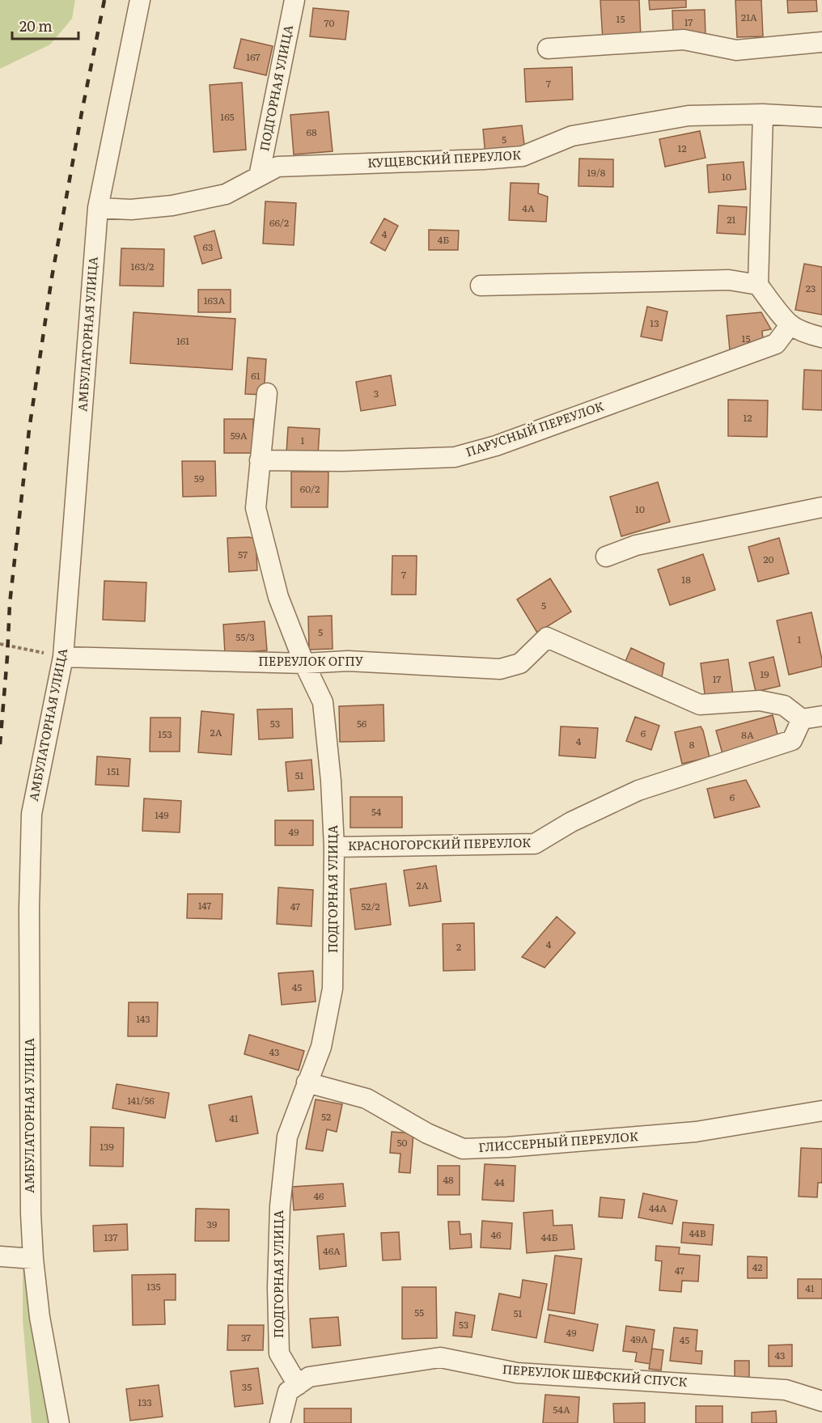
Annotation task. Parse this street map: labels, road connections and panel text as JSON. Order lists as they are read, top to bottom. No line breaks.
{"streets":{"street":["ПОДГОРНАЯ УЛИЦА","КУЩЕВСКИЙ ПЕРЕУЛОК","АМБУЛАТОРНАЯ УЛИЦА","ПАРУСНЫЙ ПЕРЕУЛОК","ПЕРЕУЛОК ОГПУ","КРАСНОГОРСКИЙ ПЕРЕУЛОК","ГЛИССЕРНЫЙ ПЕРЕУЛОК","ПЕРЕУЛОК ШЕФСКИЙ СПУСК"]},"crossings":[["ПОДГОРНАЯ УЛИЦА","КУЩЕВСКИЙ ПЕРЕУЛОК"],["ПОДГОРНАЯ УЛИЦА","ПАРУСНЫЙ ПЕРЕУЛОК"],["ПОДГОРНАЯ УЛИЦА","ПЕРЕУЛОК ОГПУ"],["ПОДГОРНАЯ УЛИЦА","КРАСНОГОРСКИЙ ПЕРЕУЛОК"],["ПОДГОРНАЯ УЛИЦА","ГЛИССЕРНЫЙ ПЕРЕУЛОК"],["ПОДГОРНАЯ УЛИЦА","ПЕРЕУЛОК ШЕФСКИЙ СПУСК"],["КУЩЕВСКИЙ ПЕРЕУЛОК","АМБУЛАТОРНАЯ УЛИЦА"],["АМБУЛАТОРНАЯ УЛИЦА","ПЕРЕУЛОК ОГПУ"],["ПЕРЕУЛОК ОГПУ","КРАСНОГОРСКИЙ ПЕРЕУЛОК"]],"house_numbers":["21А","15","17","70","167","7","165","68","5","12","19/8","10","4А","21","66/2","4","4Б","63","163/2","23","163А","13","15","161","61","3","12","59А","1","59","60/2","10","57","20","7","18","5","5","55/3","1","19","17","53","56","2А","6","153","8А","4","8","151","51","6","54","149","49","2А","147","47","52/2","4","2","45","143","43","141/56","52","41","50","139","48","44","46","44А","39","44В","46","137","44Б","46А","42","47","135","41","55","51","53","49","37","49А","45","43","35","133","54А"],"scale_bar":"20 m"}
